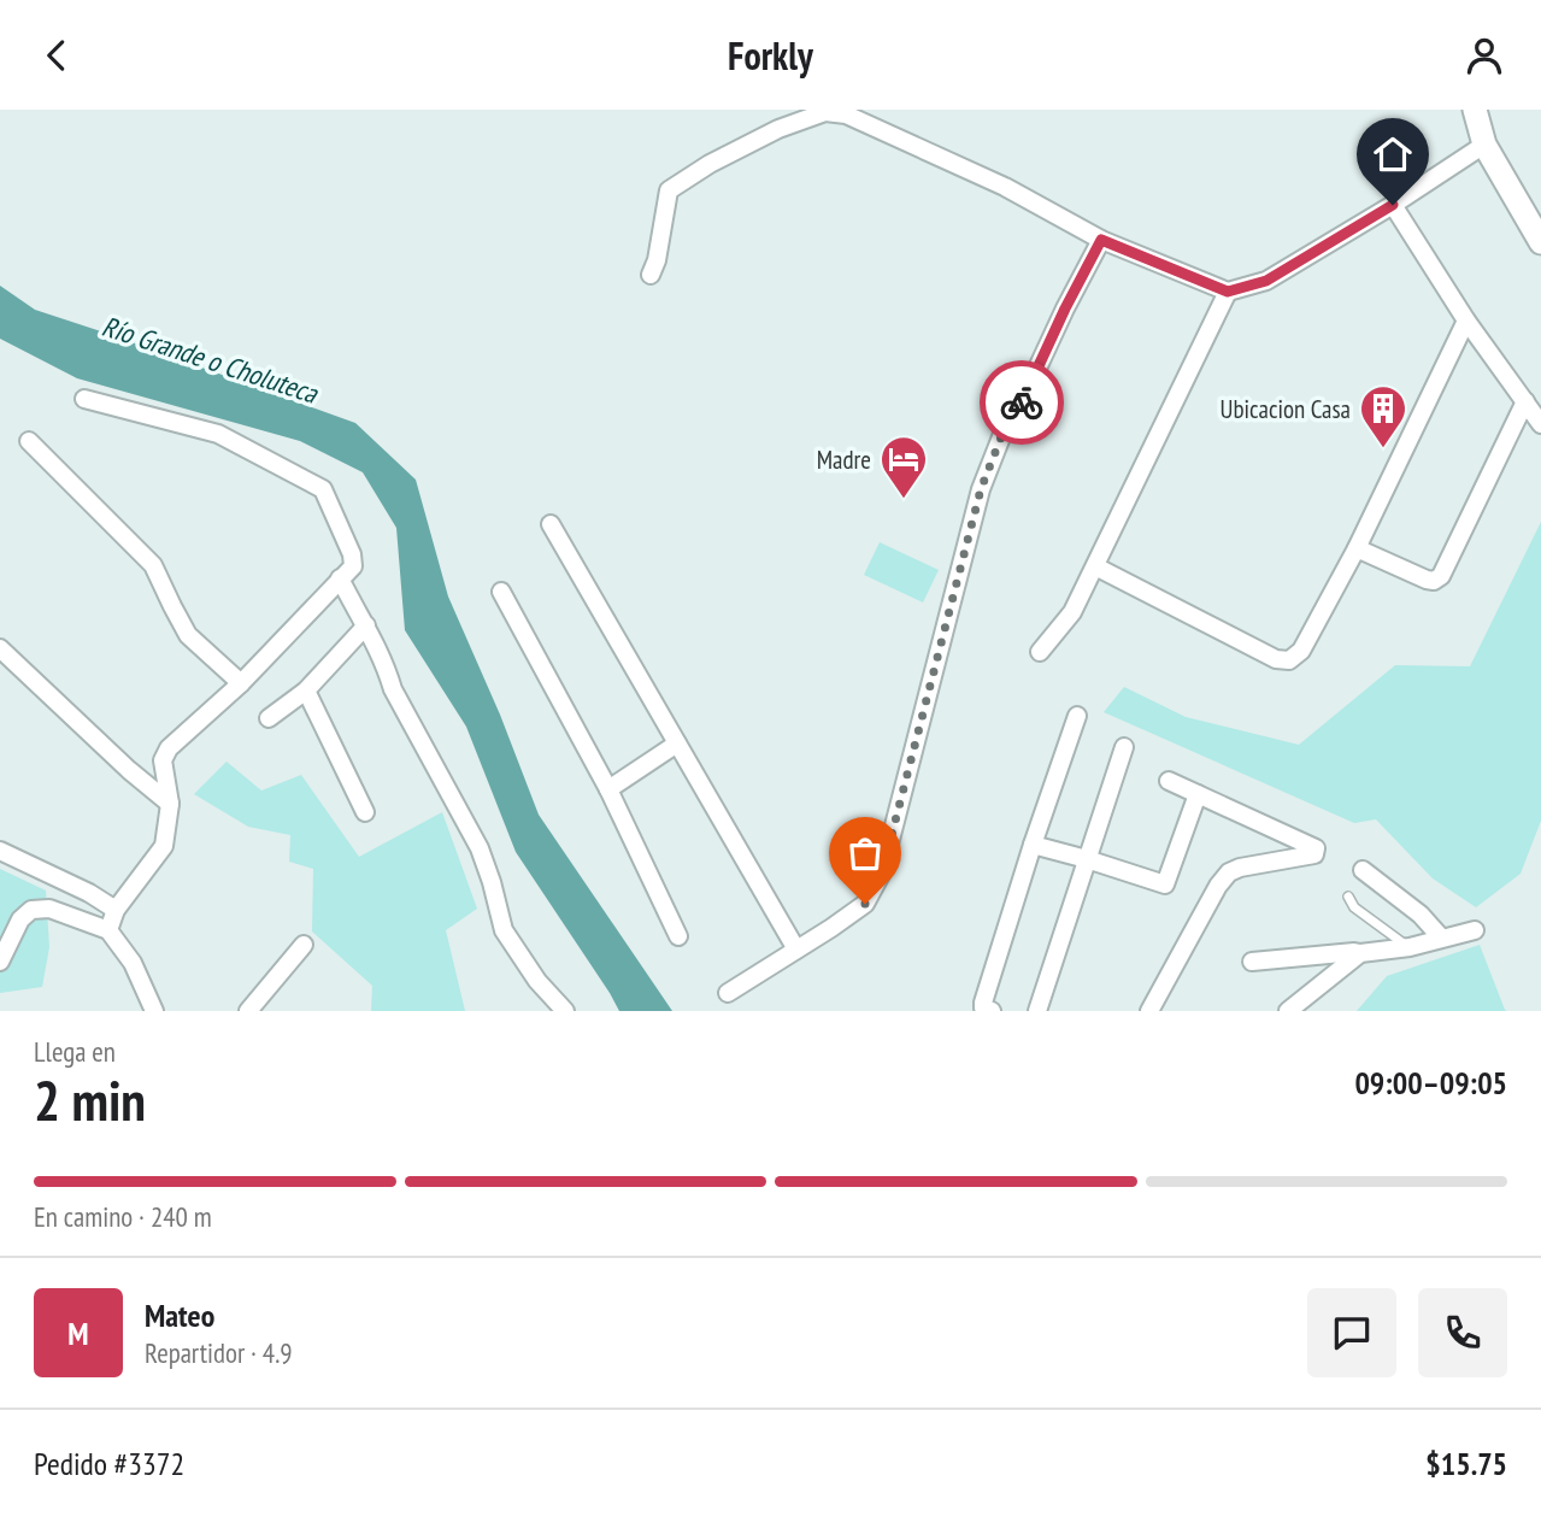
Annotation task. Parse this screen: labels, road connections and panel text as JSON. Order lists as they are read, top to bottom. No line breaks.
{"water":["Río Grande o Choluteca"],"places":{"building":["Ubicacion Casa"],"hotel":["Madre"]},"page":{"header":"Forkly","heading":["2 min","Llega en","09:00–09:05"],"panel":["Mateo","Repartidor · 4.9","Pedido #3372","$15.75"],"bar":"En camino · 240 m","round":"M"}}
